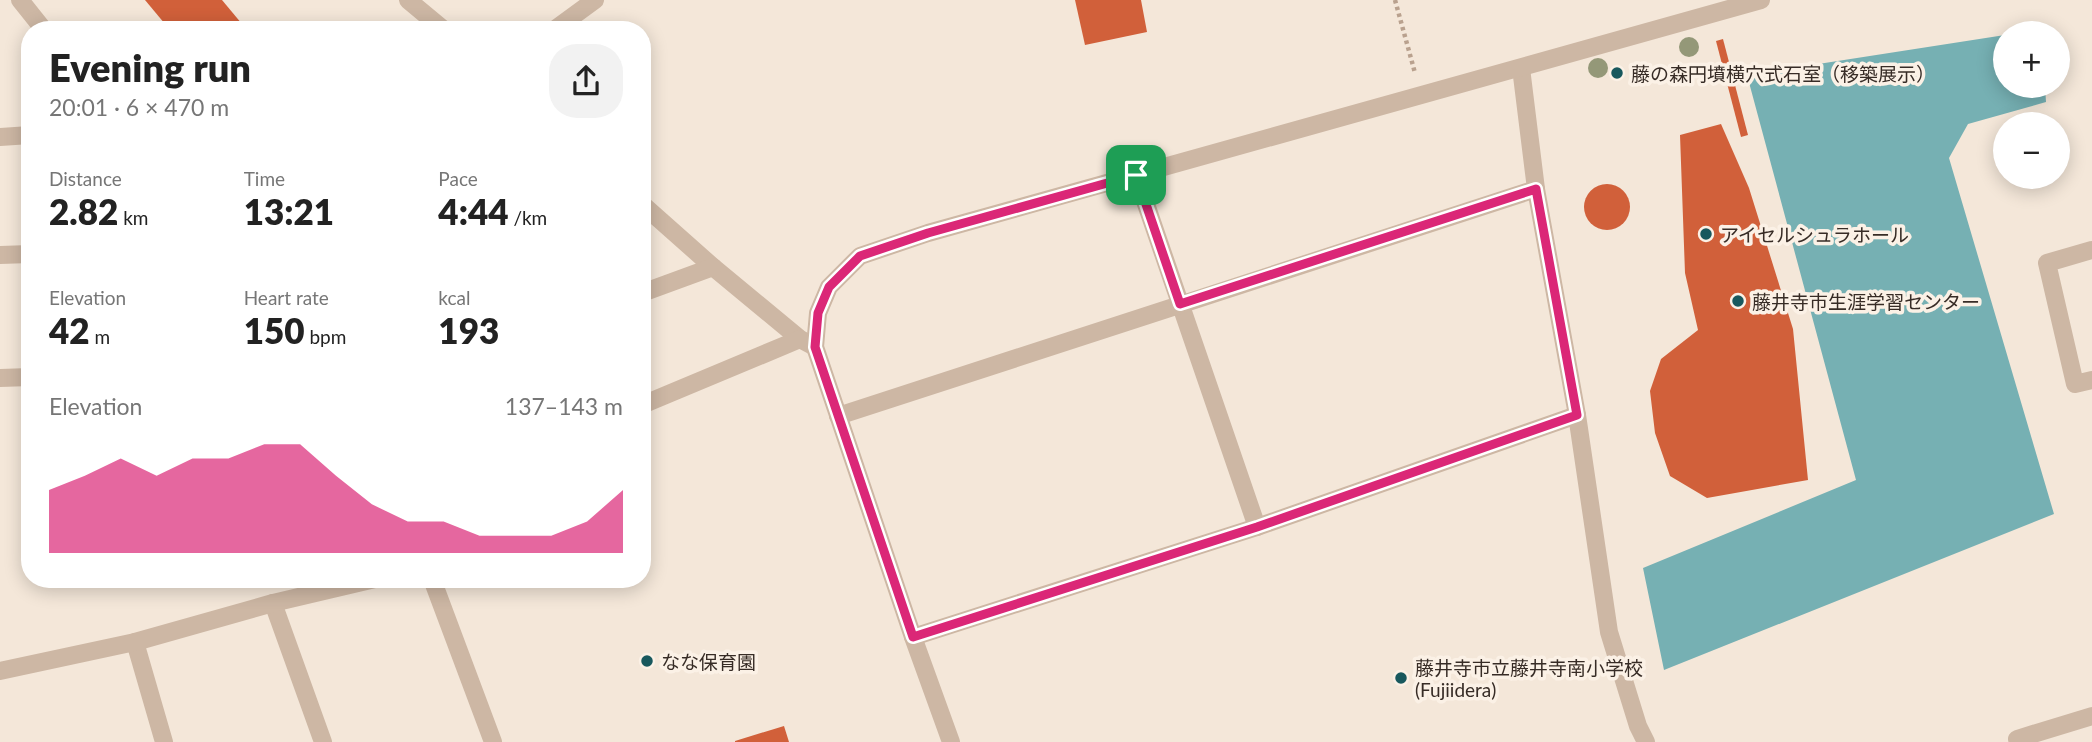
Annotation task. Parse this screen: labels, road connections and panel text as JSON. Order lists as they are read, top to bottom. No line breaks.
{"places":["藤の森円墳横穴式石室（移築展示）","アイセルシュラホール","藤井寺市生涯学習センター","なな保育園","藤井寺市立藤井寺南小学校 (Fujiidera)"],"page":{"map_buttons":["+","−"],"heading":["Evening run","20:01 · 6 × 470 m"],"stats":[["Distance","2.82 km"],["Time","13:21"],["Pace","4:44 /km"],["Elevation","42 m"],["Heart rate","150 bpm"],["kcal","193"]],"chart":["Elevation","137–143 m"]}}
